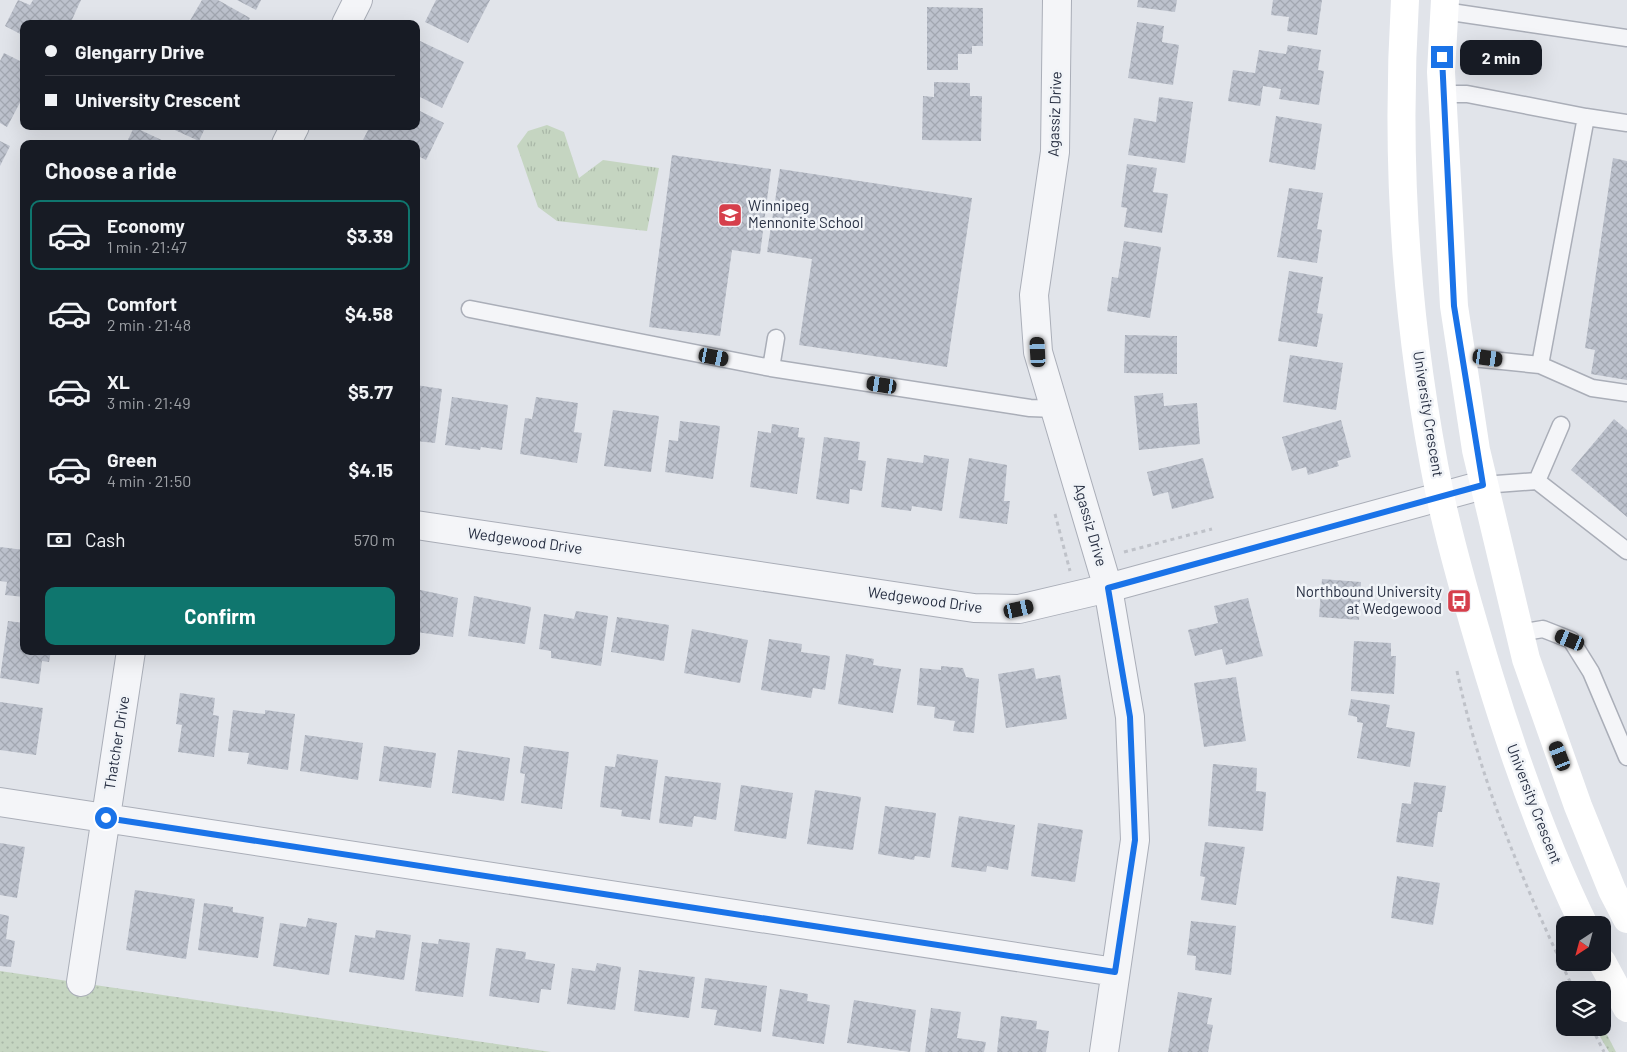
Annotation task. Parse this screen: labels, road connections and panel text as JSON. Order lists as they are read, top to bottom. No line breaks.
{"streets":{"main road":["University Crescent"],"street":["Agassiz Drive","Wedgewood Drive","Thatcher Drive"]},"crossings":[["Agassiz Drive","Wedgewood Drive"],["University Crescent","Wedgewood Drive"]],"places":{"school or university":["Winnipeg Mennonite School"],"bus stop":["Northbound University at Wedgewood"]},"north":"bottom left","page":{"banner":["Glengarry Drive","University Crescent"],"bubble":"2 min","heading":"Choose a ride","list":[{"name":"Economy","note":"1 min · 21:47","value":"$3.39"},{"name":"Comfort","note":"2 min · 21:48","value":"$4.58"},{"name":"XL","note":"3 min · 21:49","value":"$5.77"},{"name":"Green","note":"4 min · 21:50","value":"$4.15"}],"pay":["Cash","570 m"],"buttons":"Confirm"}}
